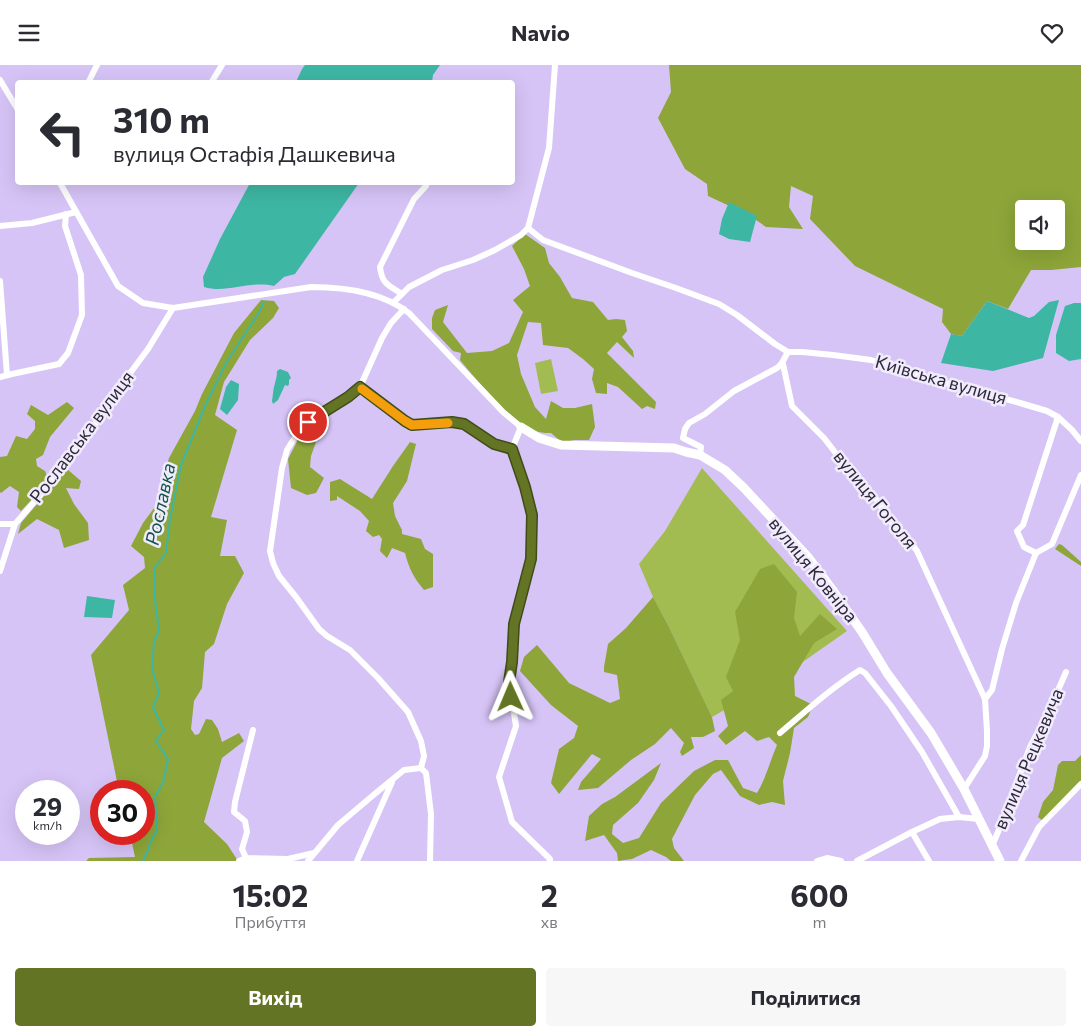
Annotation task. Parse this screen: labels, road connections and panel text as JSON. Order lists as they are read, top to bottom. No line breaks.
{"streets":{"street":["Київська вулиця","Рославська вулиця","вулиця Гоголя","вулиця Ковніра","вулиця Рецкевича"]},"crossings":[["вулиця Гоголя","вулиця Ковніра"],["вулиця Ковніра","вулиця Рецкевича"]],"water":["Рославка"],"page":{"header":"Navio","turn":["310 m","вулиця Остафія Дашкевича"],"speed":"29 km/h","limit":"30","eta":["15:02","Прибуття","2","хв","600","m"],"buttons":["Вихід","Поділитися"]}}
